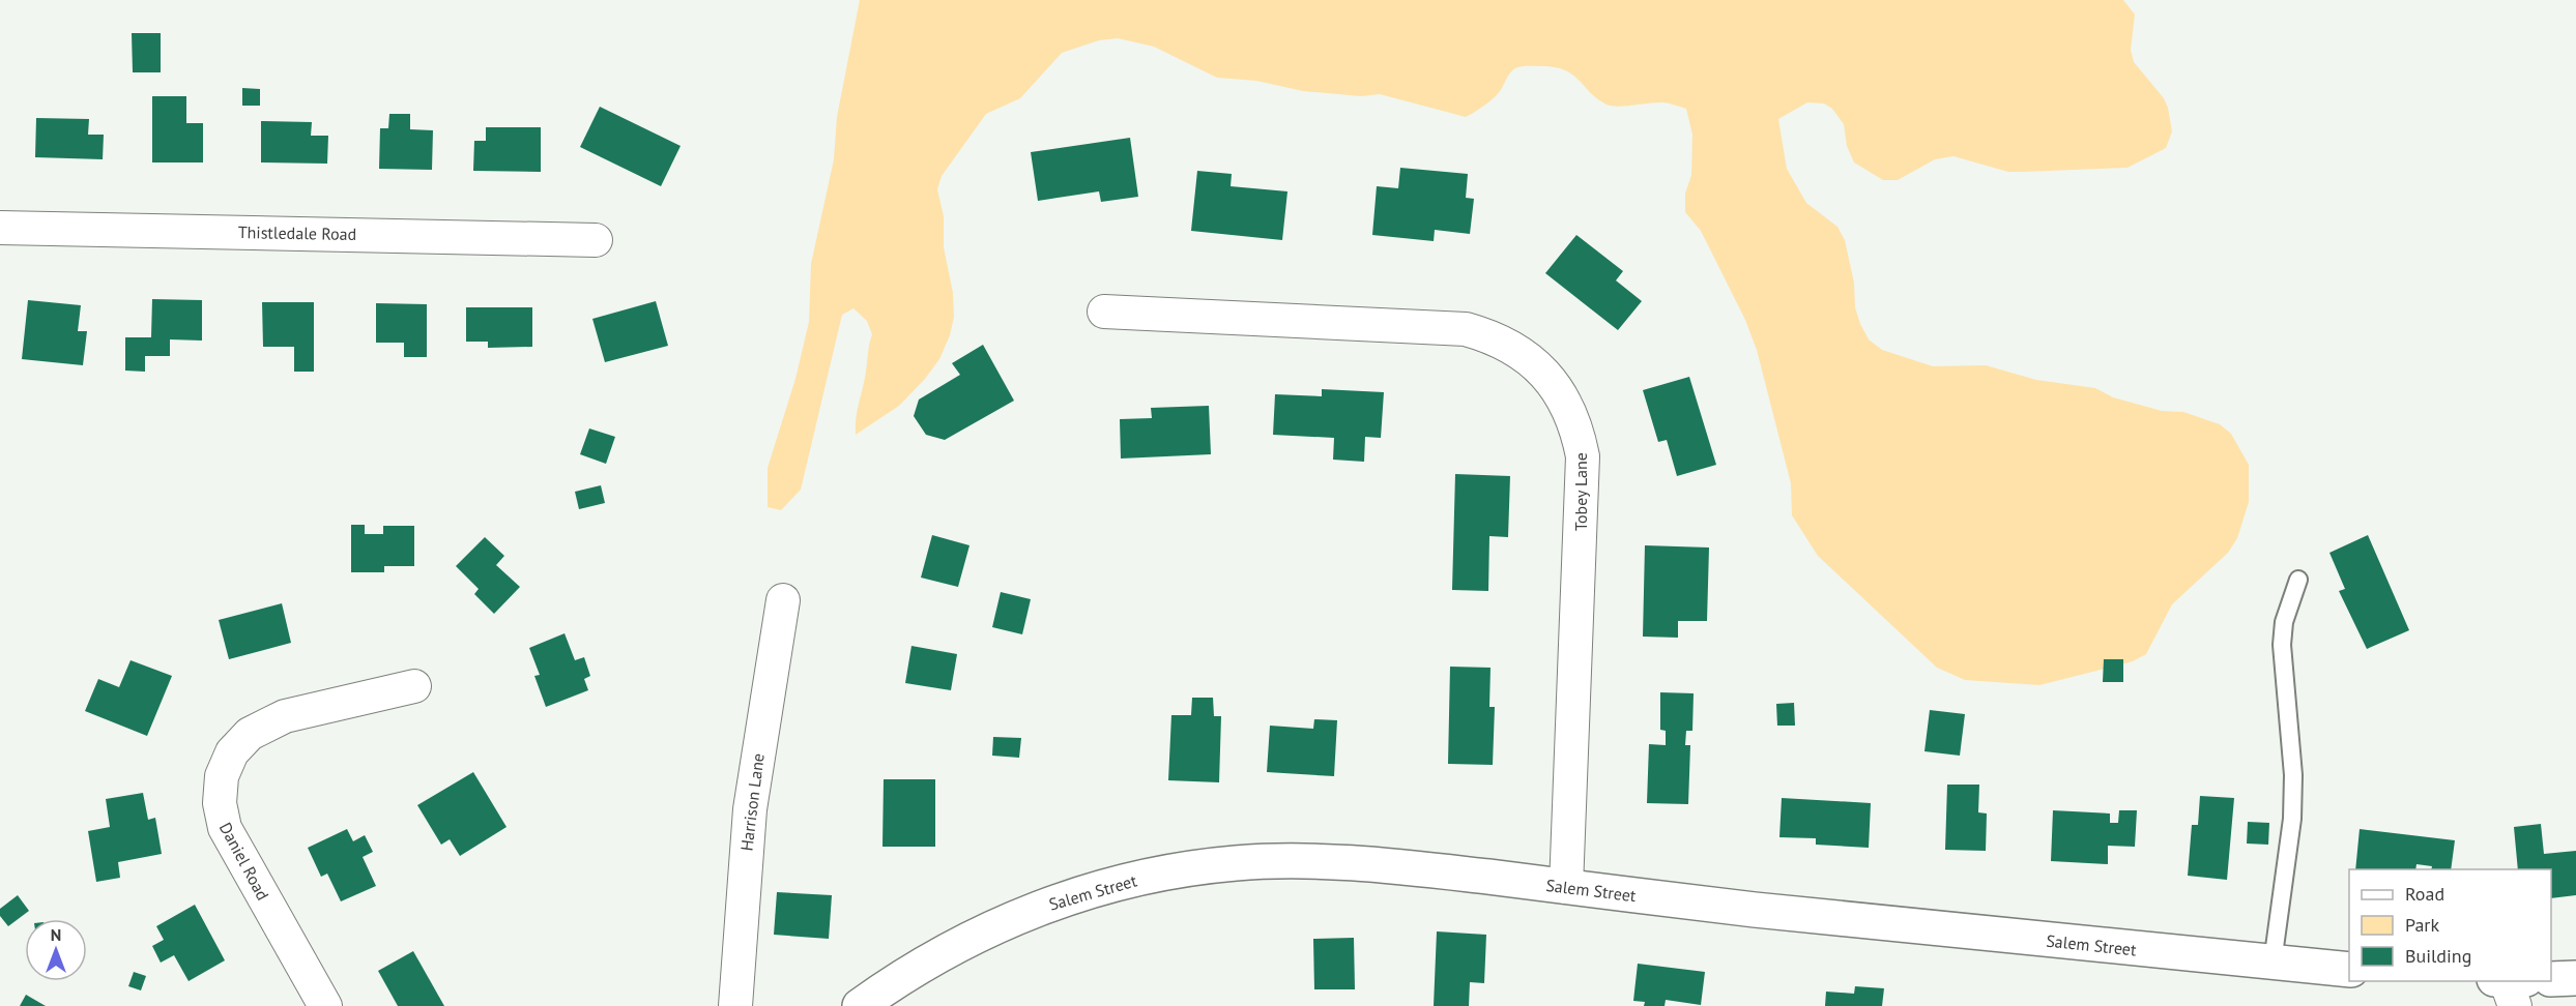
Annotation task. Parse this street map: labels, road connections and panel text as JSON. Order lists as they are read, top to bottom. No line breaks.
{"streets":{"main road":["Salem Street"],"street":["Thistledale Road","Tobey Lane","Harrison Lane","Daniel Road"]},"crossings":[["Tobey Lane","Salem Street"]],"legend":["Road","Park","Building"],"north":"top"}
